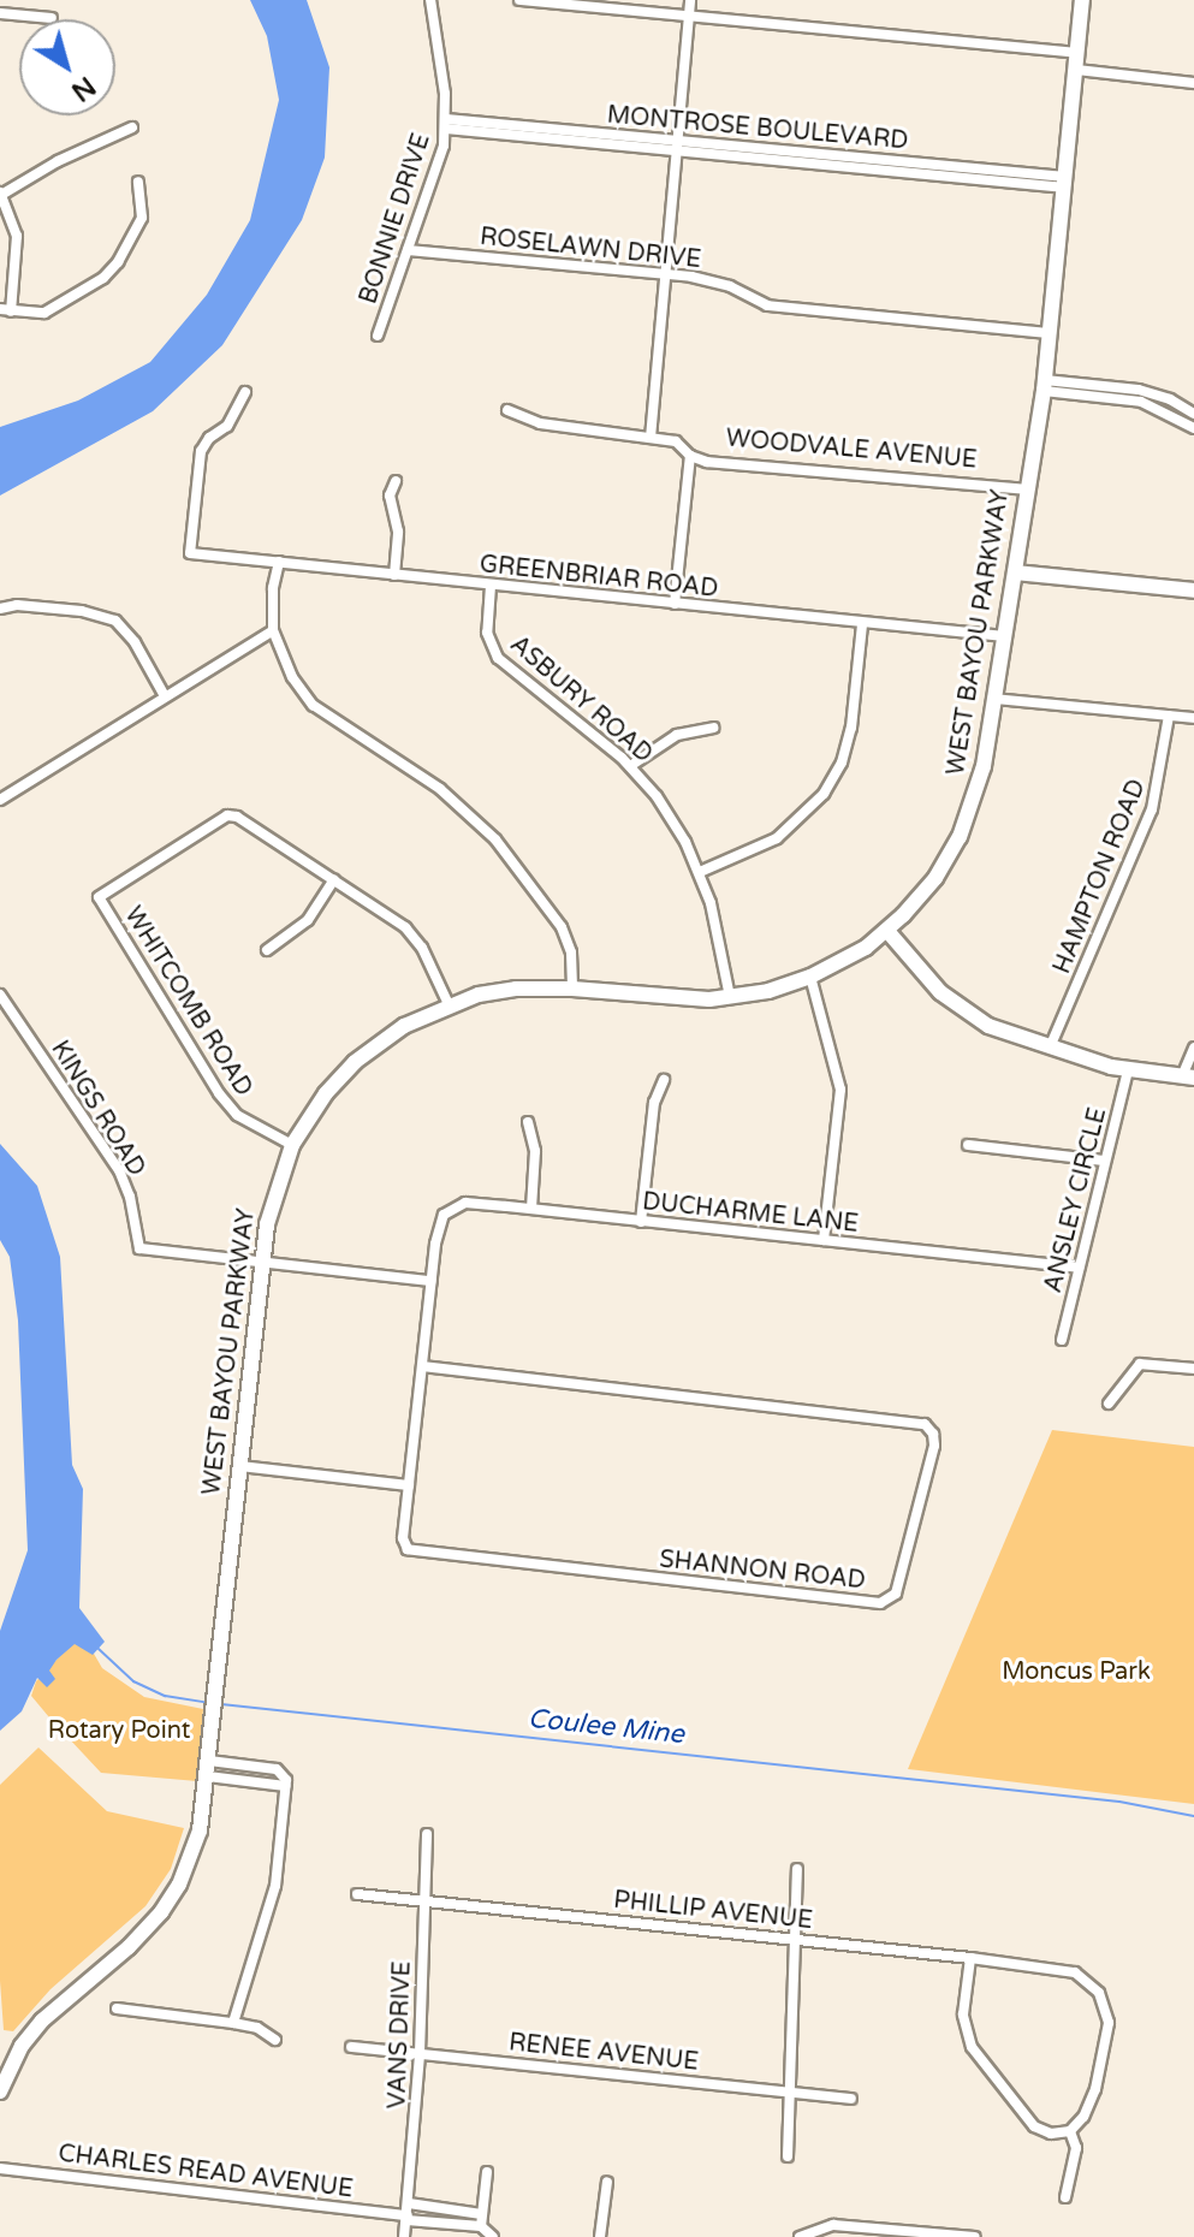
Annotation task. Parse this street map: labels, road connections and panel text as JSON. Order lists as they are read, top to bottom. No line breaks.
{"streets":{"street":["MONTROSE BOULEVARD","BONNIE DRIVE","ROSELAWN DRIVE","WOODVALE AVENUE","GREENBRIAR ROAD","WEST BAYOU PARKWAY","ASBURY ROAD","HAMPTON ROAD","WHITCOMB ROAD","KINGS ROAD","ANSLEY CIRCLE","DUCHARME LANE","SHANNON ROAD","PHILLIP AVENUE","VANS DRIVE","RENEE AVENUE","CHARLES READ AVENUE"]},"crossings":[["MONTROSE BOULEVARD","BONNIE DRIVE"],["MONTROSE BOULEVARD","WEST BAYOU PARKWAY"],["BONNIE DRIVE","ROSELAWN DRIVE"],["ROSELAWN DRIVE","WEST BAYOU PARKWAY"],["WOODVALE AVENUE","WEST BAYOU PARKWAY"],["GREENBRIAR ROAD","WEST BAYOU PARKWAY"],["GREENBRIAR ROAD","ASBURY ROAD"],["WEST BAYOU PARKWAY","ASBURY ROAD"],["WEST BAYOU PARKWAY","WHITCOMB ROAD"],["WEST BAYOU PARKWAY","KINGS ROAD"],["KINGS ROAD","SHANNON ROAD"],["ANSLEY CIRCLE","DUCHARME LANE"],["DUCHARME LANE","SHANNON ROAD"],["PHILLIP AVENUE","VANS DRIVE"],["VANS DRIVE","RENEE AVENUE"],["VANS DRIVE","CHARLES READ AVENUE"]],"water":["Coulee Mine"],"parks":["Moncus Park","Rotary Point"],"north":"bottom right"}
